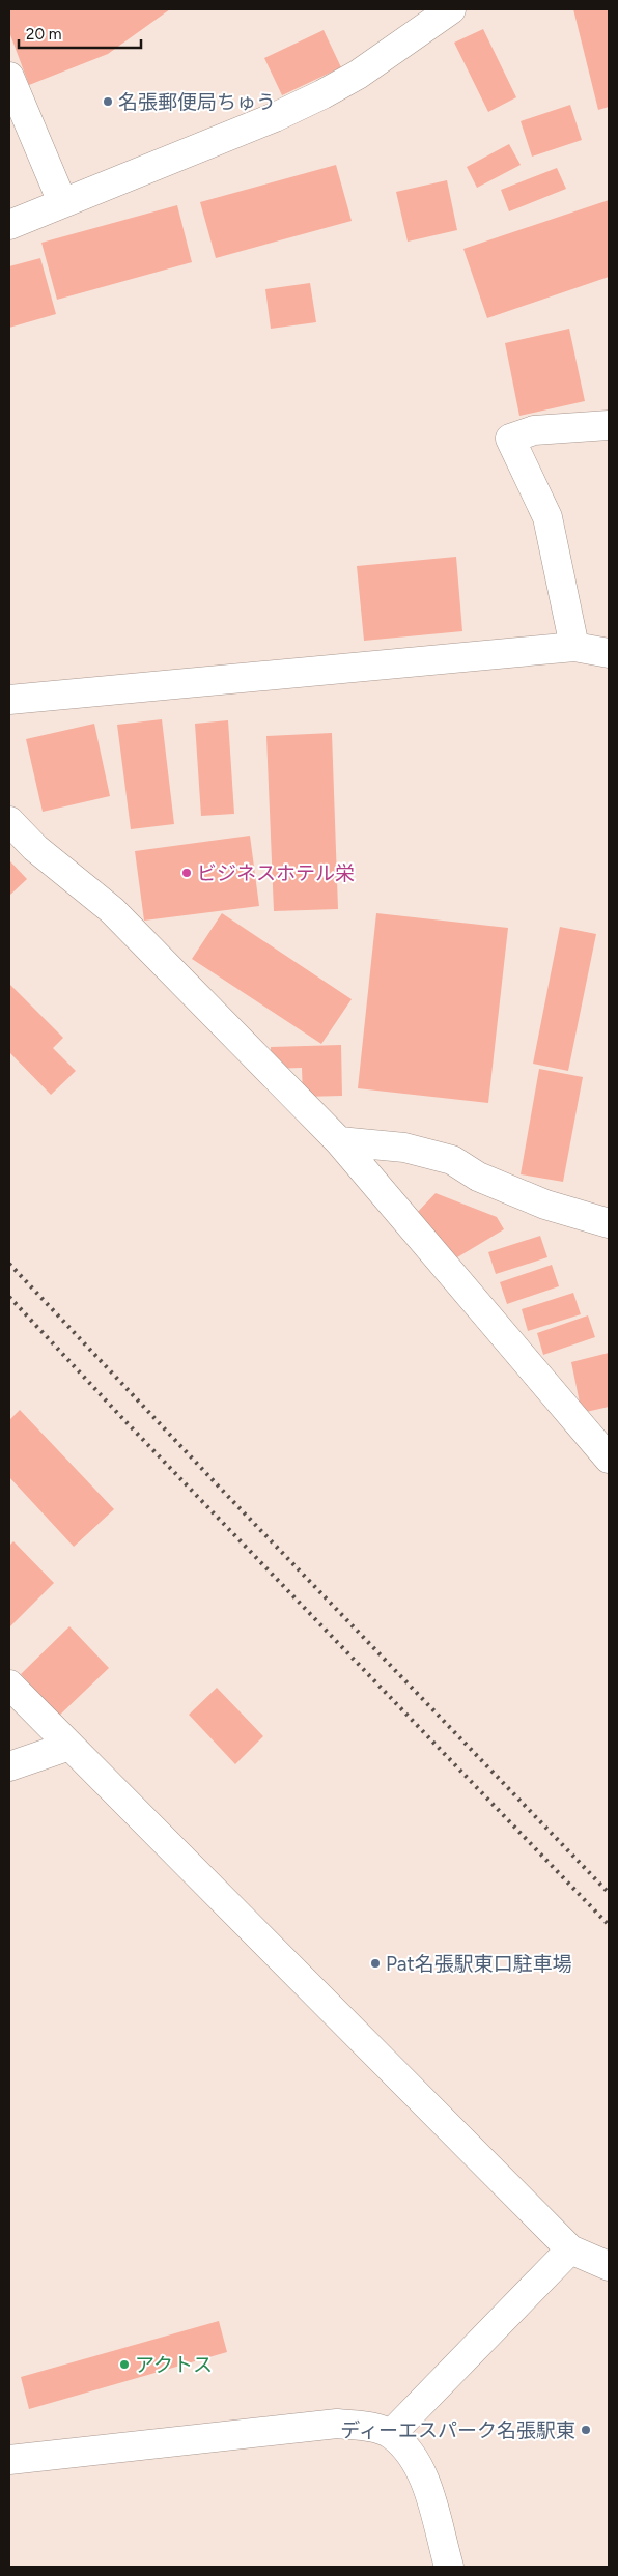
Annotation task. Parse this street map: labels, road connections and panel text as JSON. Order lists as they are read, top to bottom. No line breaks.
{"places":["名張郵便局ちゅう","ビジネスホテル栄","Pat名張駅東口駐車場","アクトス","ディーエスパーク名張駅東"],"scale_bar":"20 m"}
